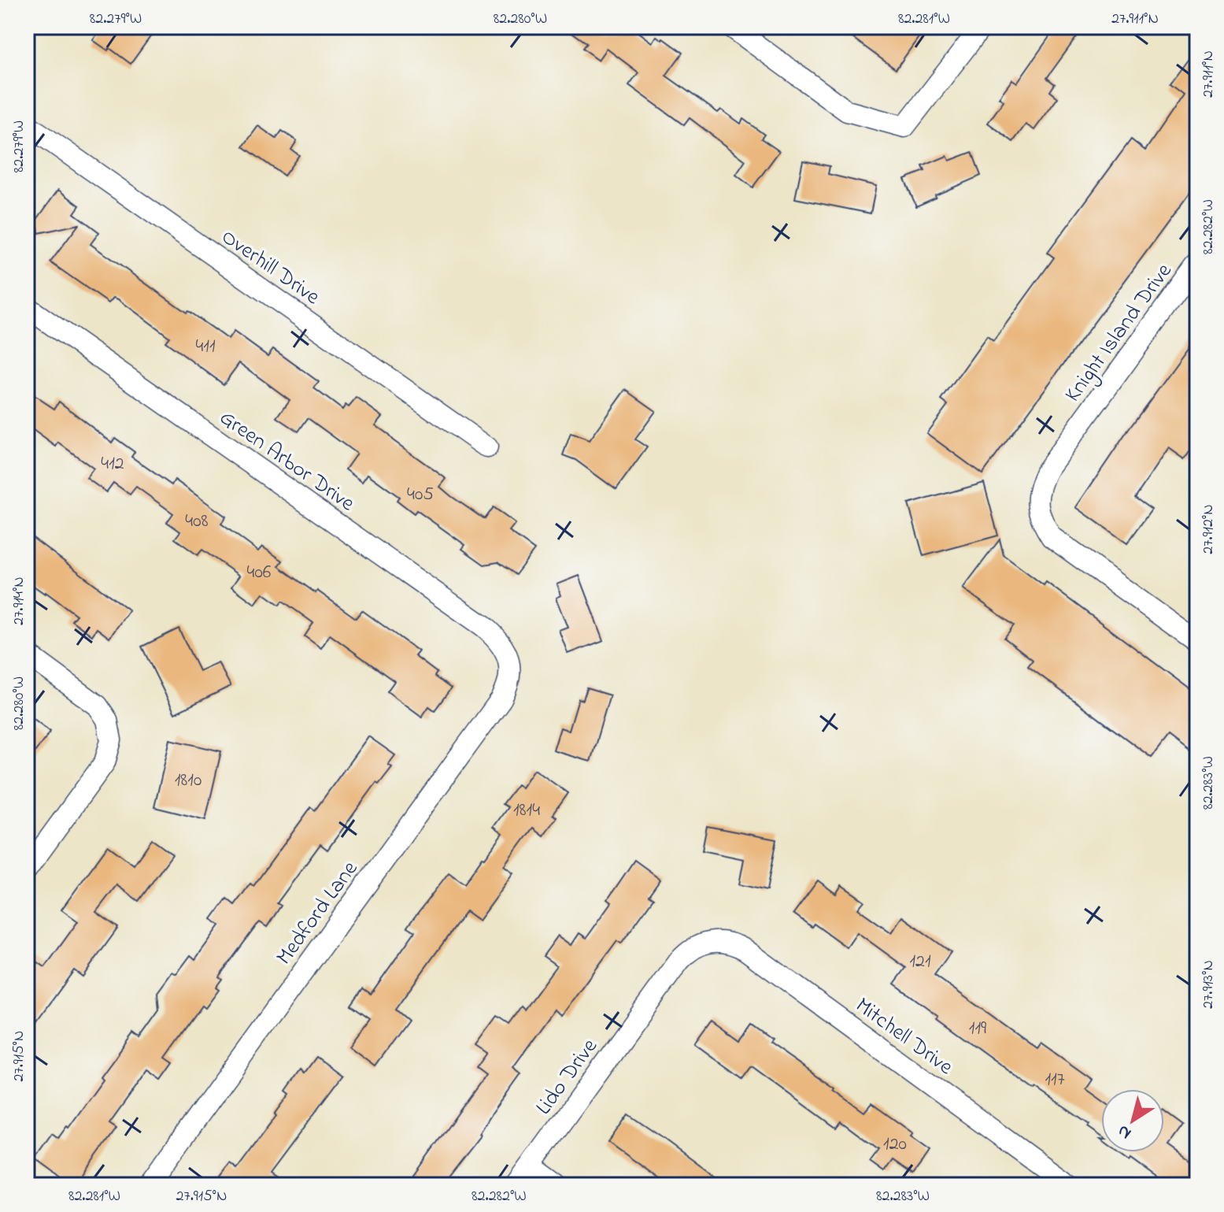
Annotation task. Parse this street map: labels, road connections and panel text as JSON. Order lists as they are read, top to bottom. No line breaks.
{"streets":{"street":["Overhill Drive","Knight Island Drive","Green Arbor Drive","Medford Lane","Mitchell Drive","Lido Drive"]},"crossings":[["Green Arbor Drive","Medford Lane"],["Mitchell Drive","Lido Drive"]],"house_numbers":["411","412","405","408","406","1810","1814","121","119","117","120"],"north":"bottom left","coordinates":["82.279°W","82.280°W","82.281°W","27.911°N","82.282°W","27.912°N","27.914°N","82.283°W","27.913°N","27.915°N"]}
